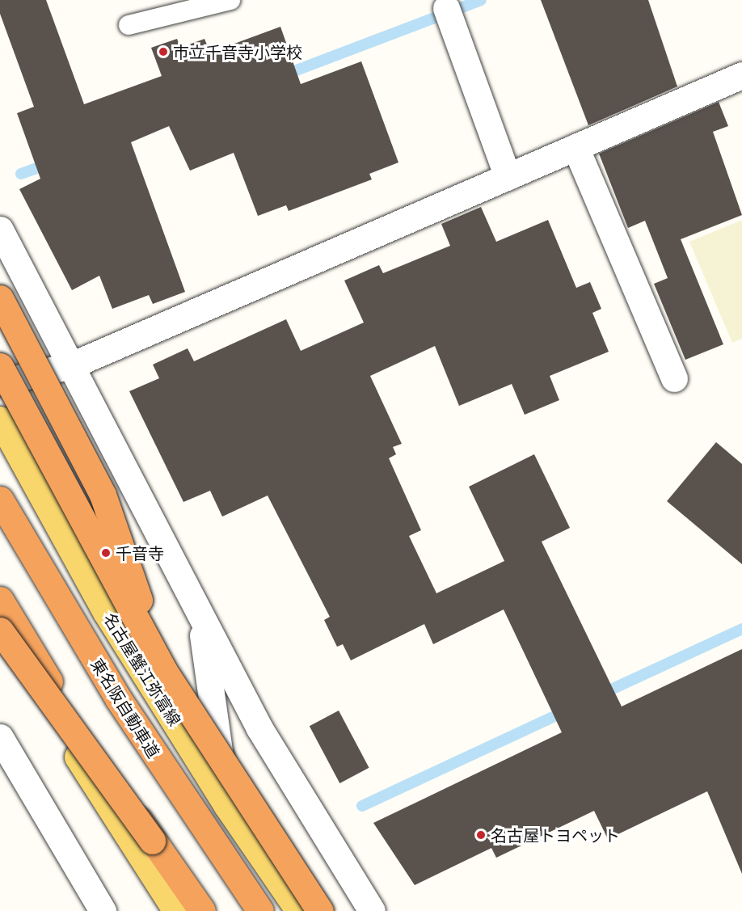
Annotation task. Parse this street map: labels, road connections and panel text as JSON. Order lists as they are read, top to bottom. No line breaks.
{"streets":{"highway":["東名阪自動車道"],"main road":["名古屋蟹江弥富線"]},"places":["市立千音寺小学校","千音寺","名古屋トヨペット"]}
